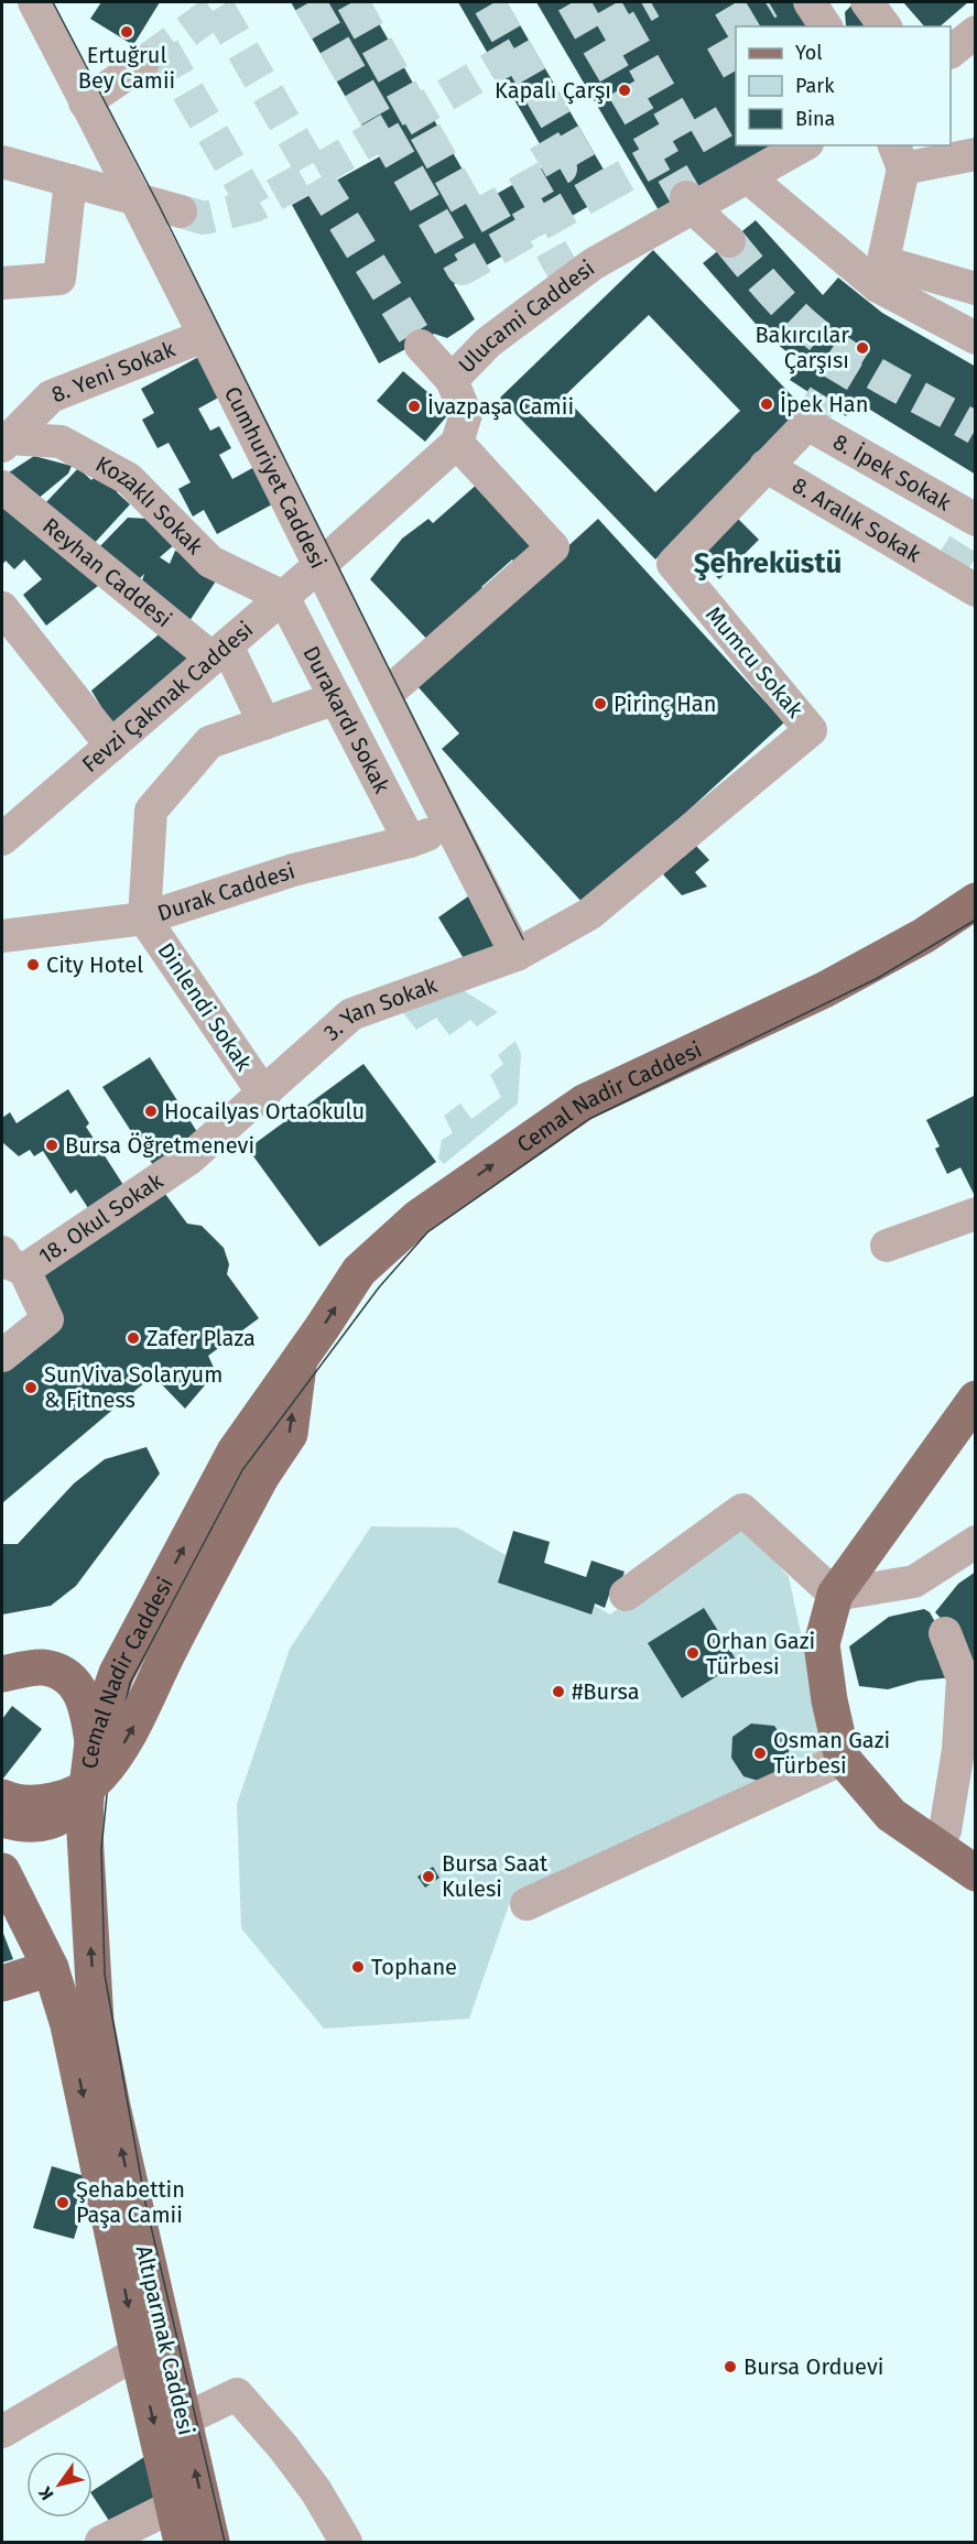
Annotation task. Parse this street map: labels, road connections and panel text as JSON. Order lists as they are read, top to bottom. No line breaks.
{"streets":{"main road":["Cemal Nadir Caddesi","Altıparmak Caddesi"],"street":["Ulucami Caddesi","8. Yeni Sokak","8. İpek Sokak","Cumhuriyet Caddesi","Kozaklı Sokak","8. Aralık Sokak","Reyhan Caddesi","Mumcu Sokak","Fevzi Çakmak Caddesi","Durakardı Sokak","Durak Caddesi","Dinlendi Sokak","3. Yan Sokak","18. Okul Sokak"]},"crossings":[["8. Yeni Sokak","Cumhuriyet Caddesi"],["8. Yeni Sokak","Kozaklı Sokak"],["8. İpek Sokak","8. Aralık Sokak"],["8. İpek Sokak","Mumcu Sokak"],["Cumhuriyet Caddesi","Fevzi Çakmak Caddesi"],["Cumhuriyet Caddesi","Durak Caddesi"],["Cumhuriyet Caddesi","3. Yan Sokak"],["Kozaklı Sokak","Fevzi Çakmak Caddesi"],["Kozaklı Sokak","Durakardı Sokak"],["8. Aralık Sokak","Mumcu Sokak"],["Reyhan Caddesi","Fevzi Çakmak Caddesi"],["Mumcu Sokak","3. Yan Sokak"],["Fevzi Çakmak Caddesi","Durakardı Sokak"],["Durakardı Sokak","Durak Caddesi"],["Durak Caddesi","Dinlendi Sokak"],["Dinlendi Sokak","3. Yan Sokak"],["Dinlendi Sokak","18. Okul Sokak"],["3. Yan Sokak","18. Okul Sokak"],["Cemal Nadir Caddesi","Altıparmak Caddesi"]],"one_way":["Cemal Nadir Caddesi"],"districts":["Şehreküstü"],"places":["Ertuğrul Bey Camii","Kapalı Çarşı","Bakırcılar Çarşısı","İpek Han","İvazpaşa Camii","Pirinç Han","City Hotel","Hocailyas Ortaokulu","Bursa Öğretmenevi","Zafer Plaza","SunViva Solaryum & Fitness","Orhan Gazi Türbesi","#Bursa","Osman Gazi Türbesi","Bursa Saat Kulesi","Tophane","Şehabettin Paşa Camii","Bursa Orduevi"],"legend":["Yol","Park","Bina"],"north":"bottom left"}
